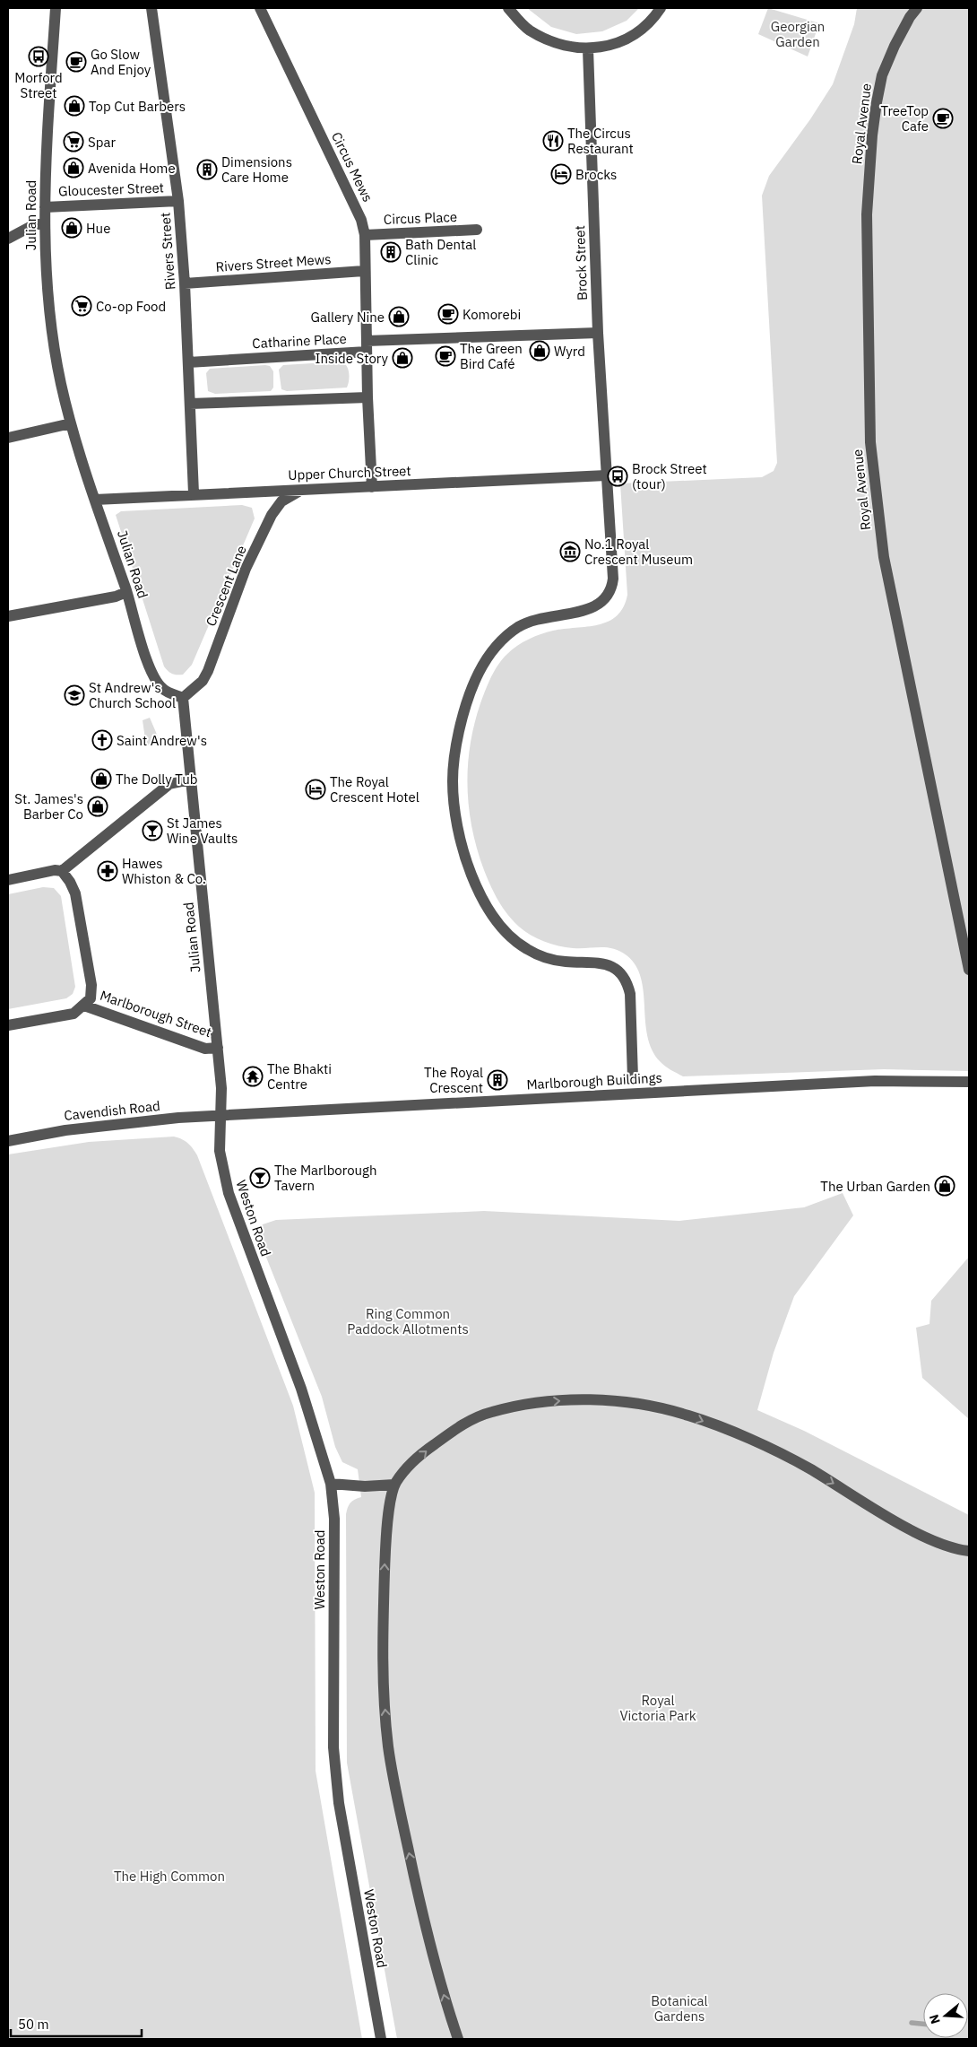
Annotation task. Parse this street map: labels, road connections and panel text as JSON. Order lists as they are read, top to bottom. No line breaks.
{"streets":{"street":["Royal Avenue","Circus Mews","Gloucester Street","Julian Road","Circus Place","Rivers Street","Rivers Street Mews","Brock Street","Catharine Place","Upper Church Street","Crescent Lane","Marlborough Street","Marlborough Buildings","Cavendish Road","Weston Road"]},"crossings":[["Circus Mews","Circus Place"],["Circus Mews","Rivers Street Mews"],["Circus Mews","Catharine Place"],["Gloucester Street","Julian Road"],["Gloucester Street","Rivers Street"],["Julian Road","Upper Church Street"],["Julian Road","Crescent Lane"],["Julian Road","Marlborough Street"],["Julian Road","Marlborough Buildings"],["Julian Road","Cavendish Road"],["Julian Road","Weston Road"],["Rivers Street","Rivers Street Mews"],["Rivers Street","Catharine Place"],["Rivers Street","Upper Church Street"],["Brock Street","Catharine Place"],["Brock Street","Upper Church Street"],["Upper Church Street","Crescent Lane"],["Marlborough Buildings","Cavendish Road"],["Marlborough Buildings","Weston Road"],["Cavendish Road","Weston Road"]],"parks":["Georgian Garden","Ring Common Paddock Allotments","Royal Victoria Park","The High Common","Botanical Gardens"],"places":{"bus stop":["Morford Street","Brock Street (tour)"],"cafe":["Go Slow And Enjoy","TreeTop Cafe","Komorebi","The Green Bird Café"],"shop":["Top Cut Barbers","Avenida Home","Hue","Gallery Nine","Wyrd","Inside Story","The Dolly Tub","St. James's Barber Co","The Urban Garden"],"restaurant":["The Circus Restaurant"],"supermarket":["Spar","Co-op Food"],"building":["Dimensions Care Home","Bath Dental Clinic","The Royal Crescent"],"hotel":["Brocks","The Royal Crescent Hotel"],"museum":["No.1 Royal Crescent Museum"],"school or university":["St Andrew's Church School"],"church":["Saint Andrew's"],"bar":["St James Wine Vaults","The Marlborough Tavern"],"pharmacy":["Hawes Whiston & Co."],"temple":["The Bhakti Centre"]},"scale_bar":"50 m","north":"left"}
